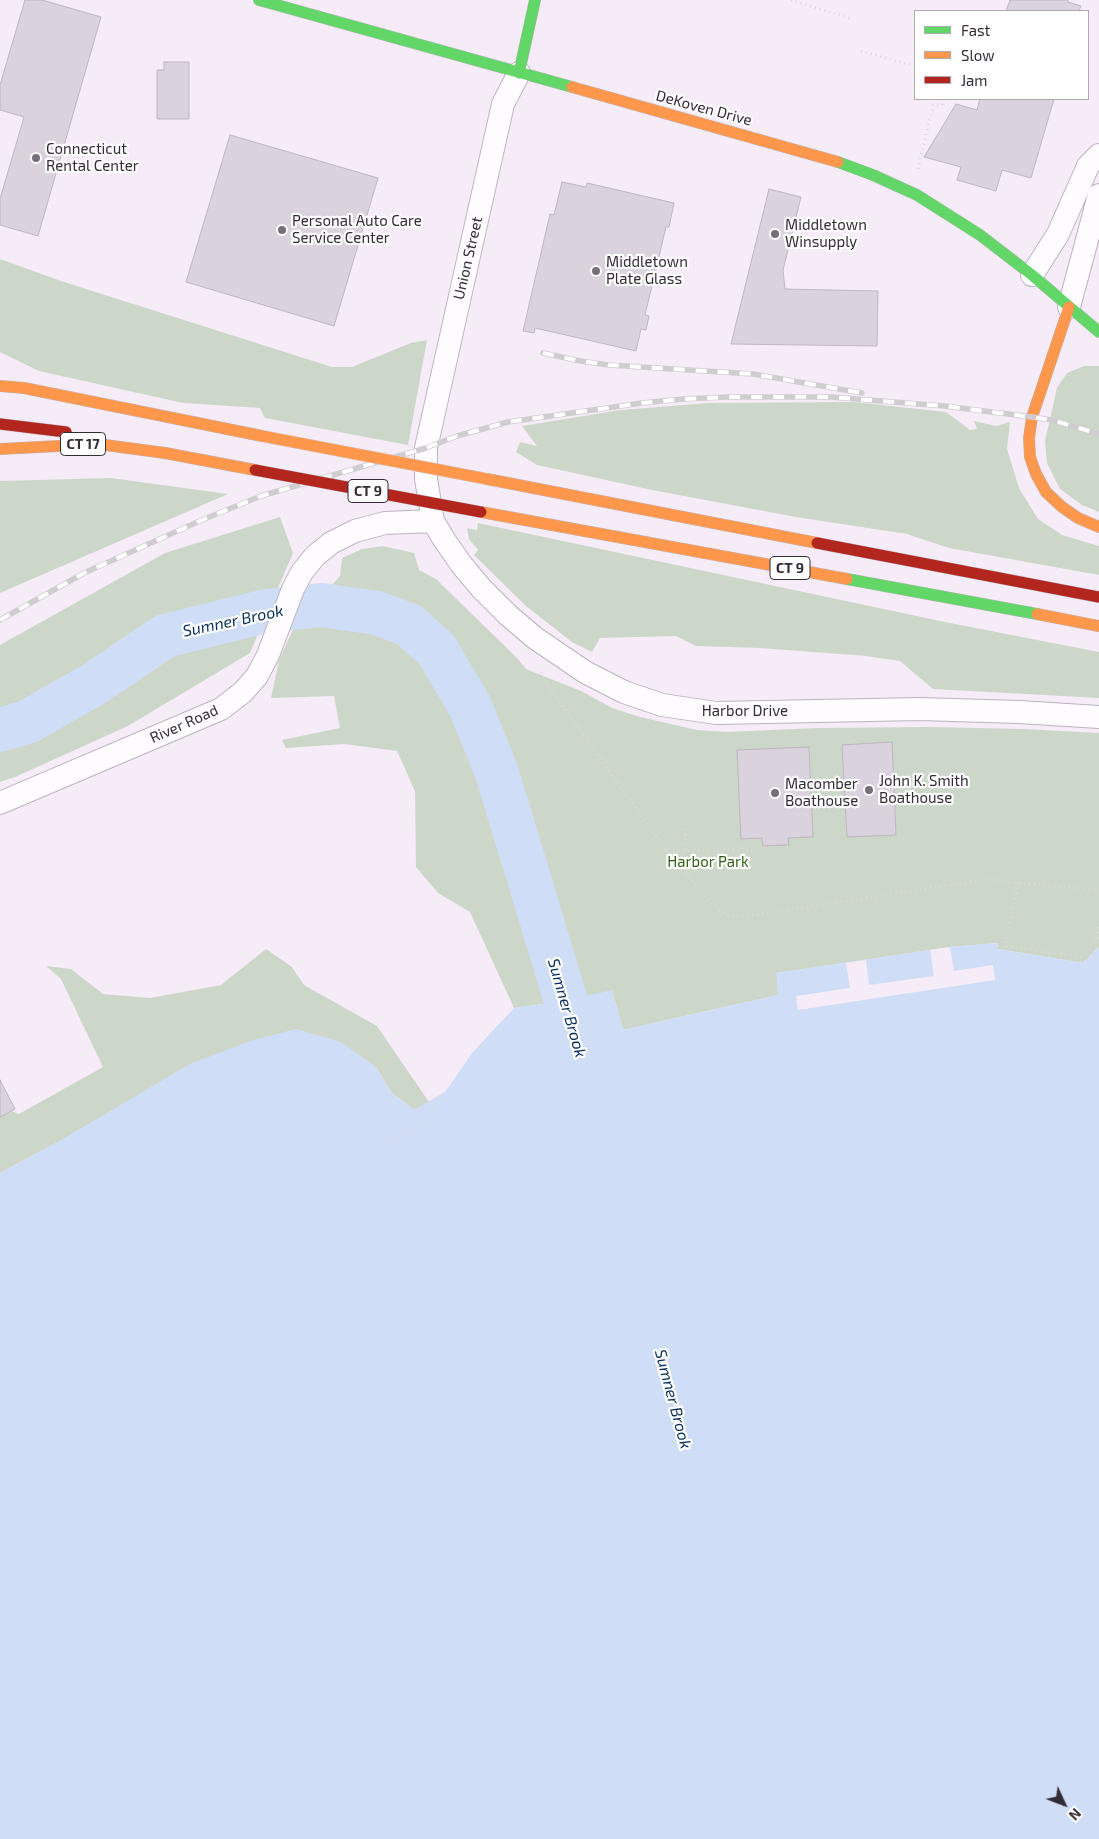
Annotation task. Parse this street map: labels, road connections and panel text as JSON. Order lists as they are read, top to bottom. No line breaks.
{"streets":{"main road":["DeKoven Drive","Union Street","CT 17","CT 9"],"street":["Harbor Drive","River Road"]},"crossings":[["DeKoven Drive","Union Street"],["Union Street","Harbor Drive"],["Union Street","River Road"],["CT 17","CT 9"],["Harbor Drive","River Road"]],"water":["Sumner Brook"],"parks":["Harbor Park"],"places":["Connecticut Rental Center","Personal Auto Care Service Center","Middletown Winsupply","Middletown Plate Glass","John K. Smith Boathouse","Macomber Boathouse"],"legend":["Fast","Slow","Jam"],"north":"bottom right"}
